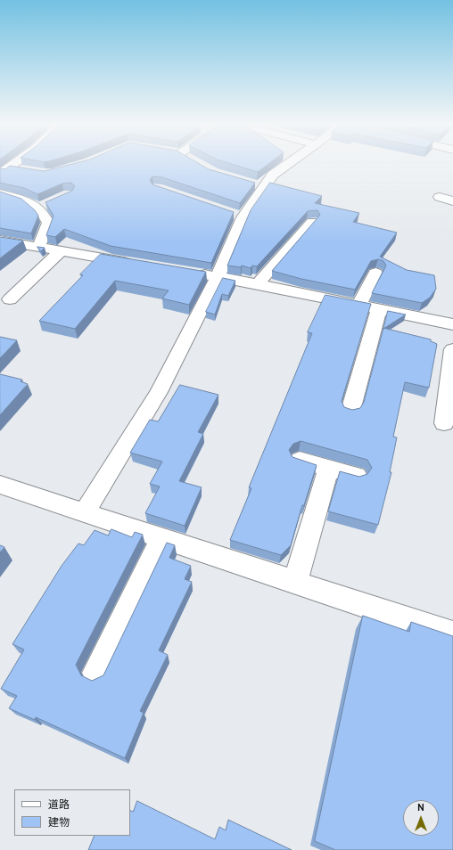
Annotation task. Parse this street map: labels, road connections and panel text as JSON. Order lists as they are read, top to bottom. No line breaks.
{"legend":["道路","建物"],"north":"top"}
